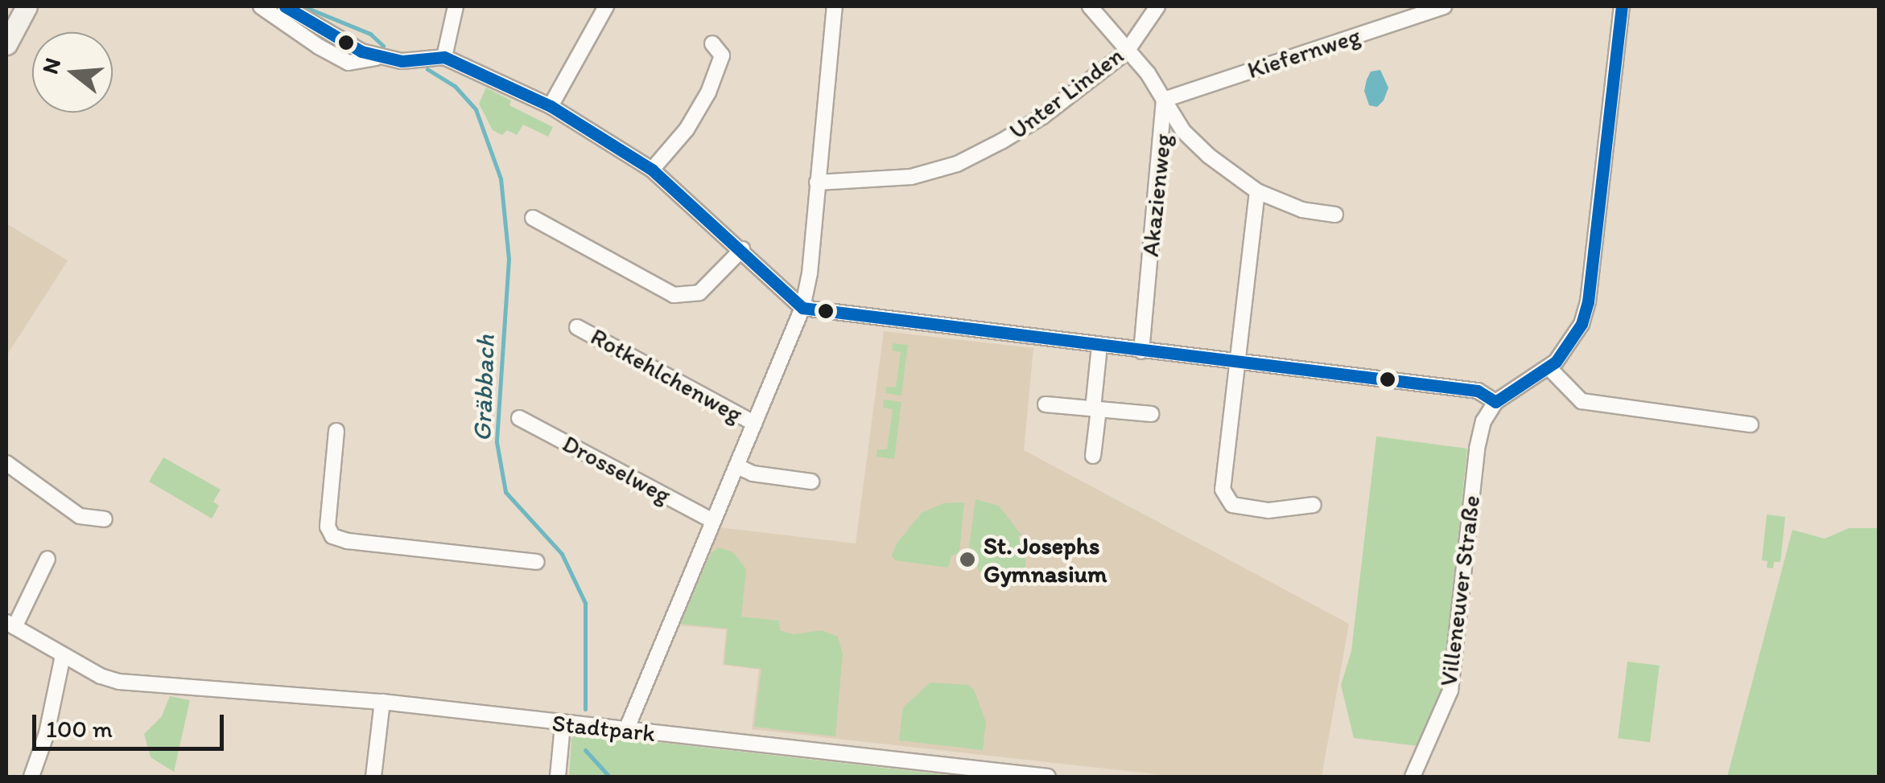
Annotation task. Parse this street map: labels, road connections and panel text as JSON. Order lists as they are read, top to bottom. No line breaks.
{"streets":{"street":["Kiefernweg","Unter Linden","Akazienweg","Rotkehlchenweg","Drosselweg","Villeneuver Straße","Stadtpark"]},"crossings":[["Kiefernweg","Akazienweg"],["Unter Linden","Akazienweg"]],"water":["Gräbbach"],"places":["St. Josephs Gymnasium"],"scale_bar":"100 m","north":"left"}
